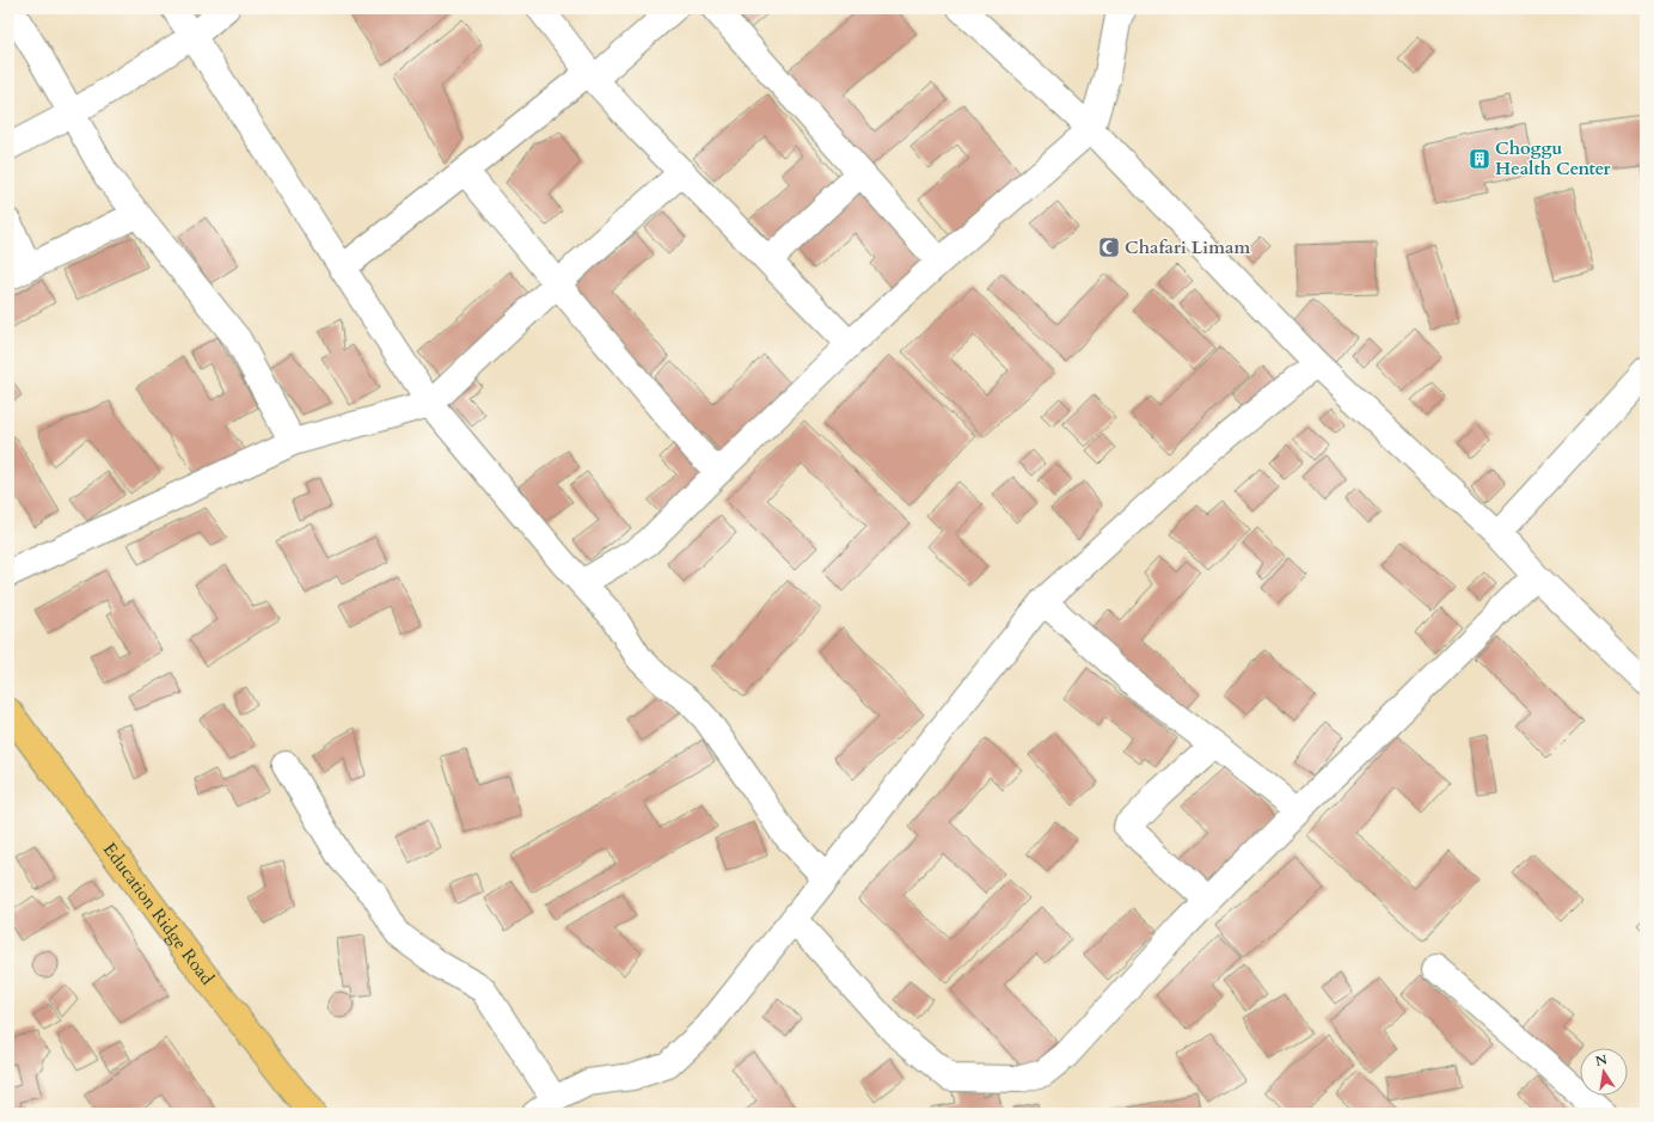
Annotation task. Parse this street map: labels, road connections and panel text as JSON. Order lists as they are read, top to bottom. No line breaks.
{"streets":{"main road":["Education Ridge Road"]},"places":{"building":["Choggu Health Center"],"mosque":["Chafari Limam"]},"north":"top"}
